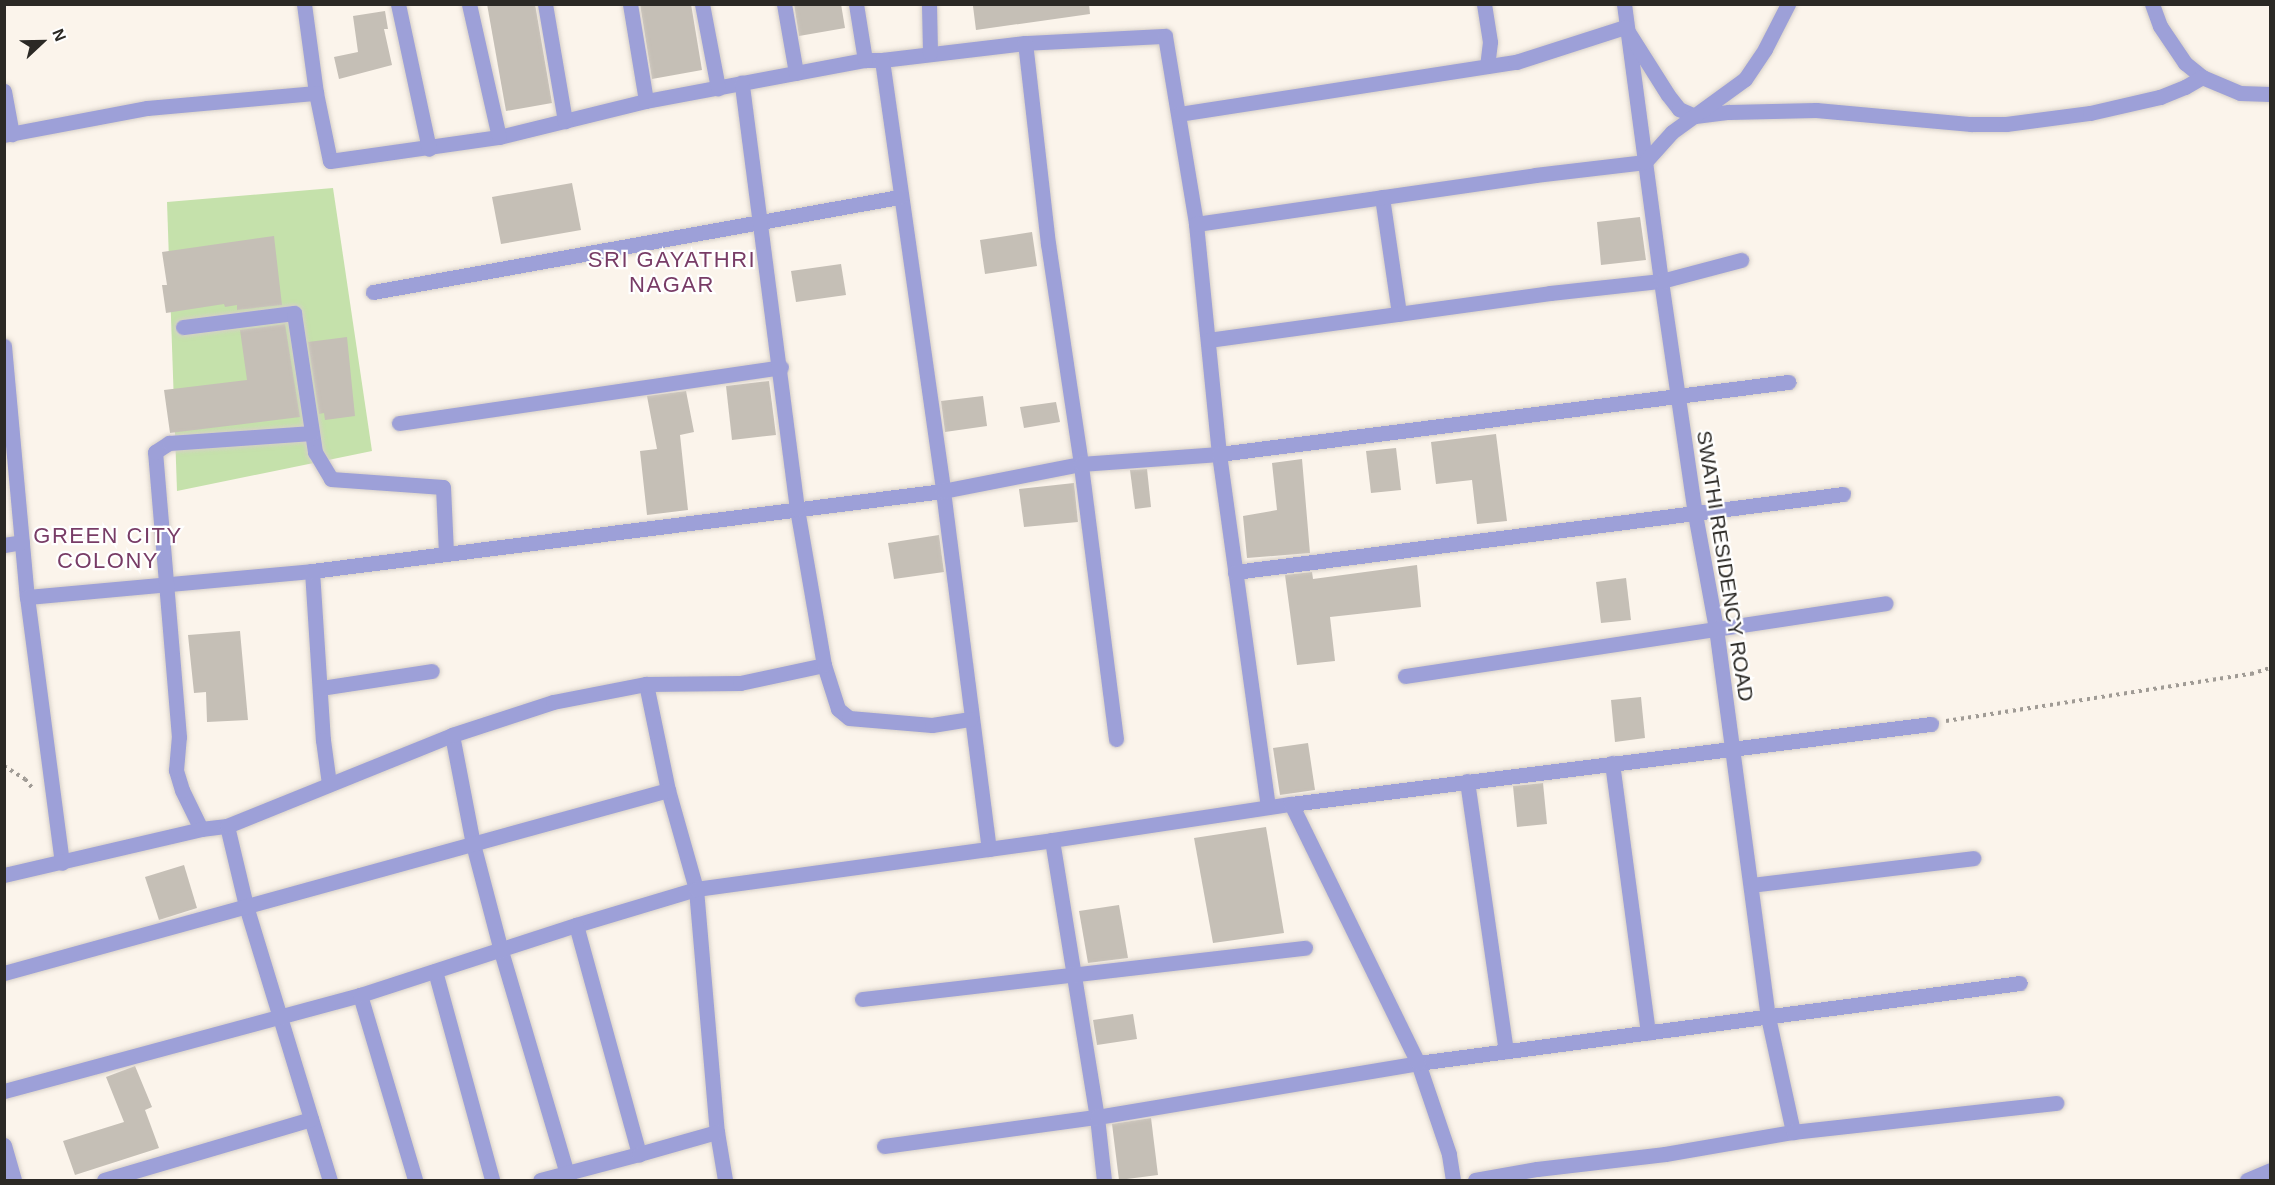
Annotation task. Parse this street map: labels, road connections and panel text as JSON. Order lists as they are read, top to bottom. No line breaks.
{"streets":{"street":["SWATHI RESIDENCY ROAD"]},"districts":["SRI GAYATHRI NAGAR","GREEN CITY COLONY"],"north":"right"}
